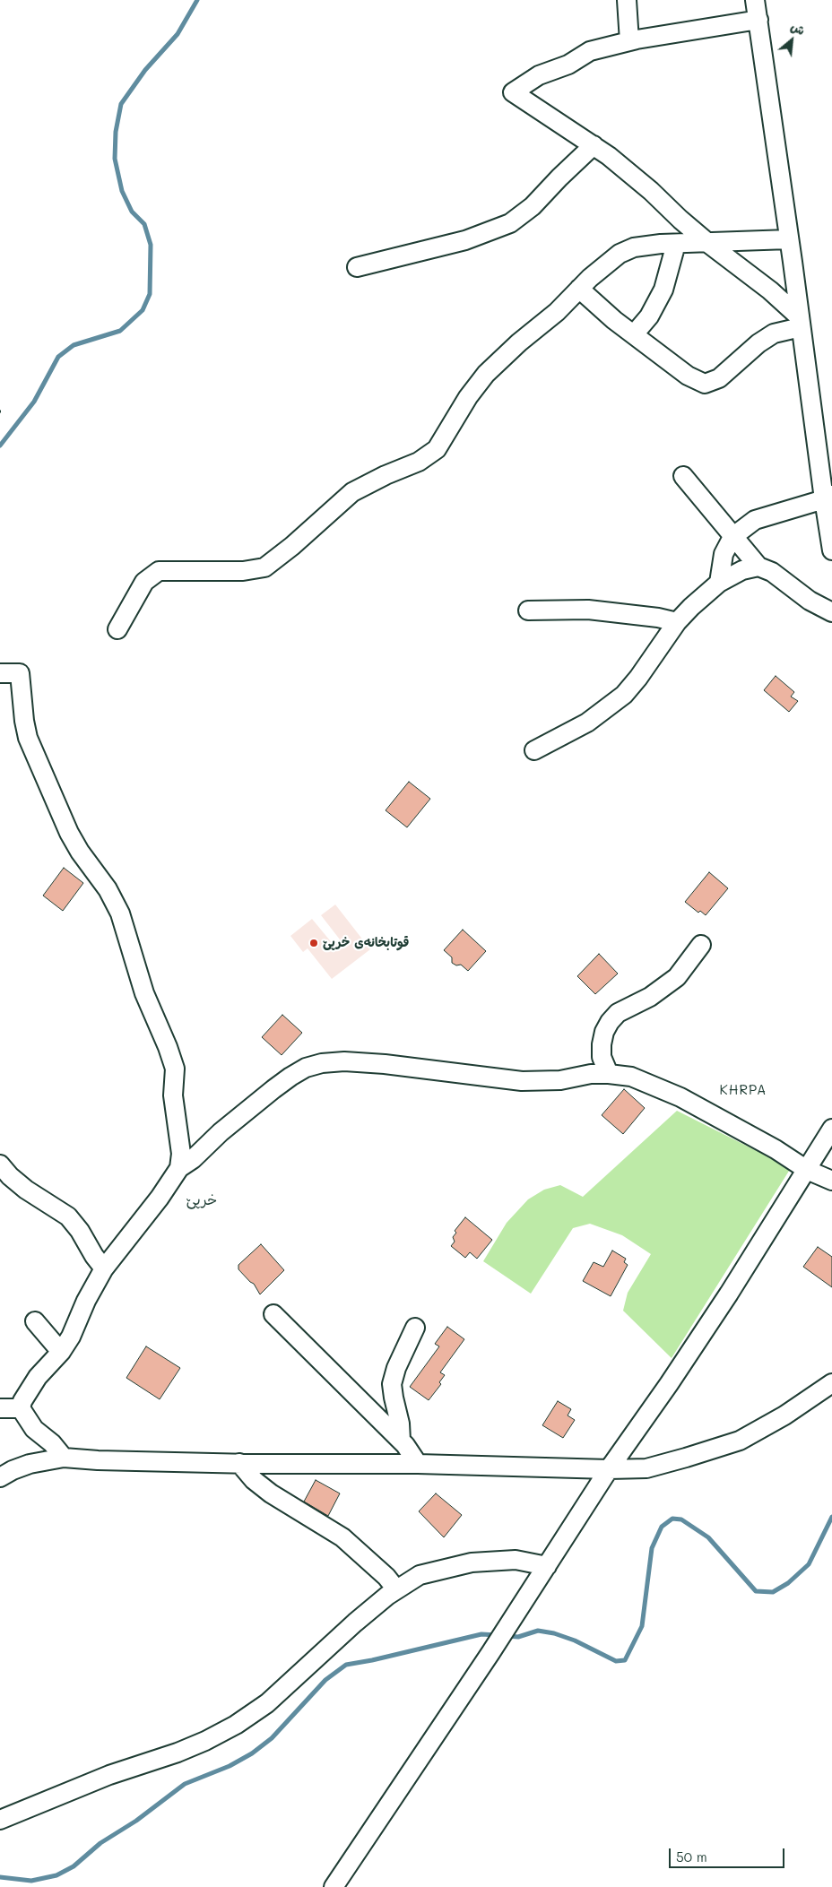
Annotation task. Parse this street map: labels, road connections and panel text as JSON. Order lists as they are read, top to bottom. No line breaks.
{"districts":["KHRPA","خرپێ"],"places":["قوتابخانەی خرپێ"],"scale_bar":"50 m","north":"top right"}
